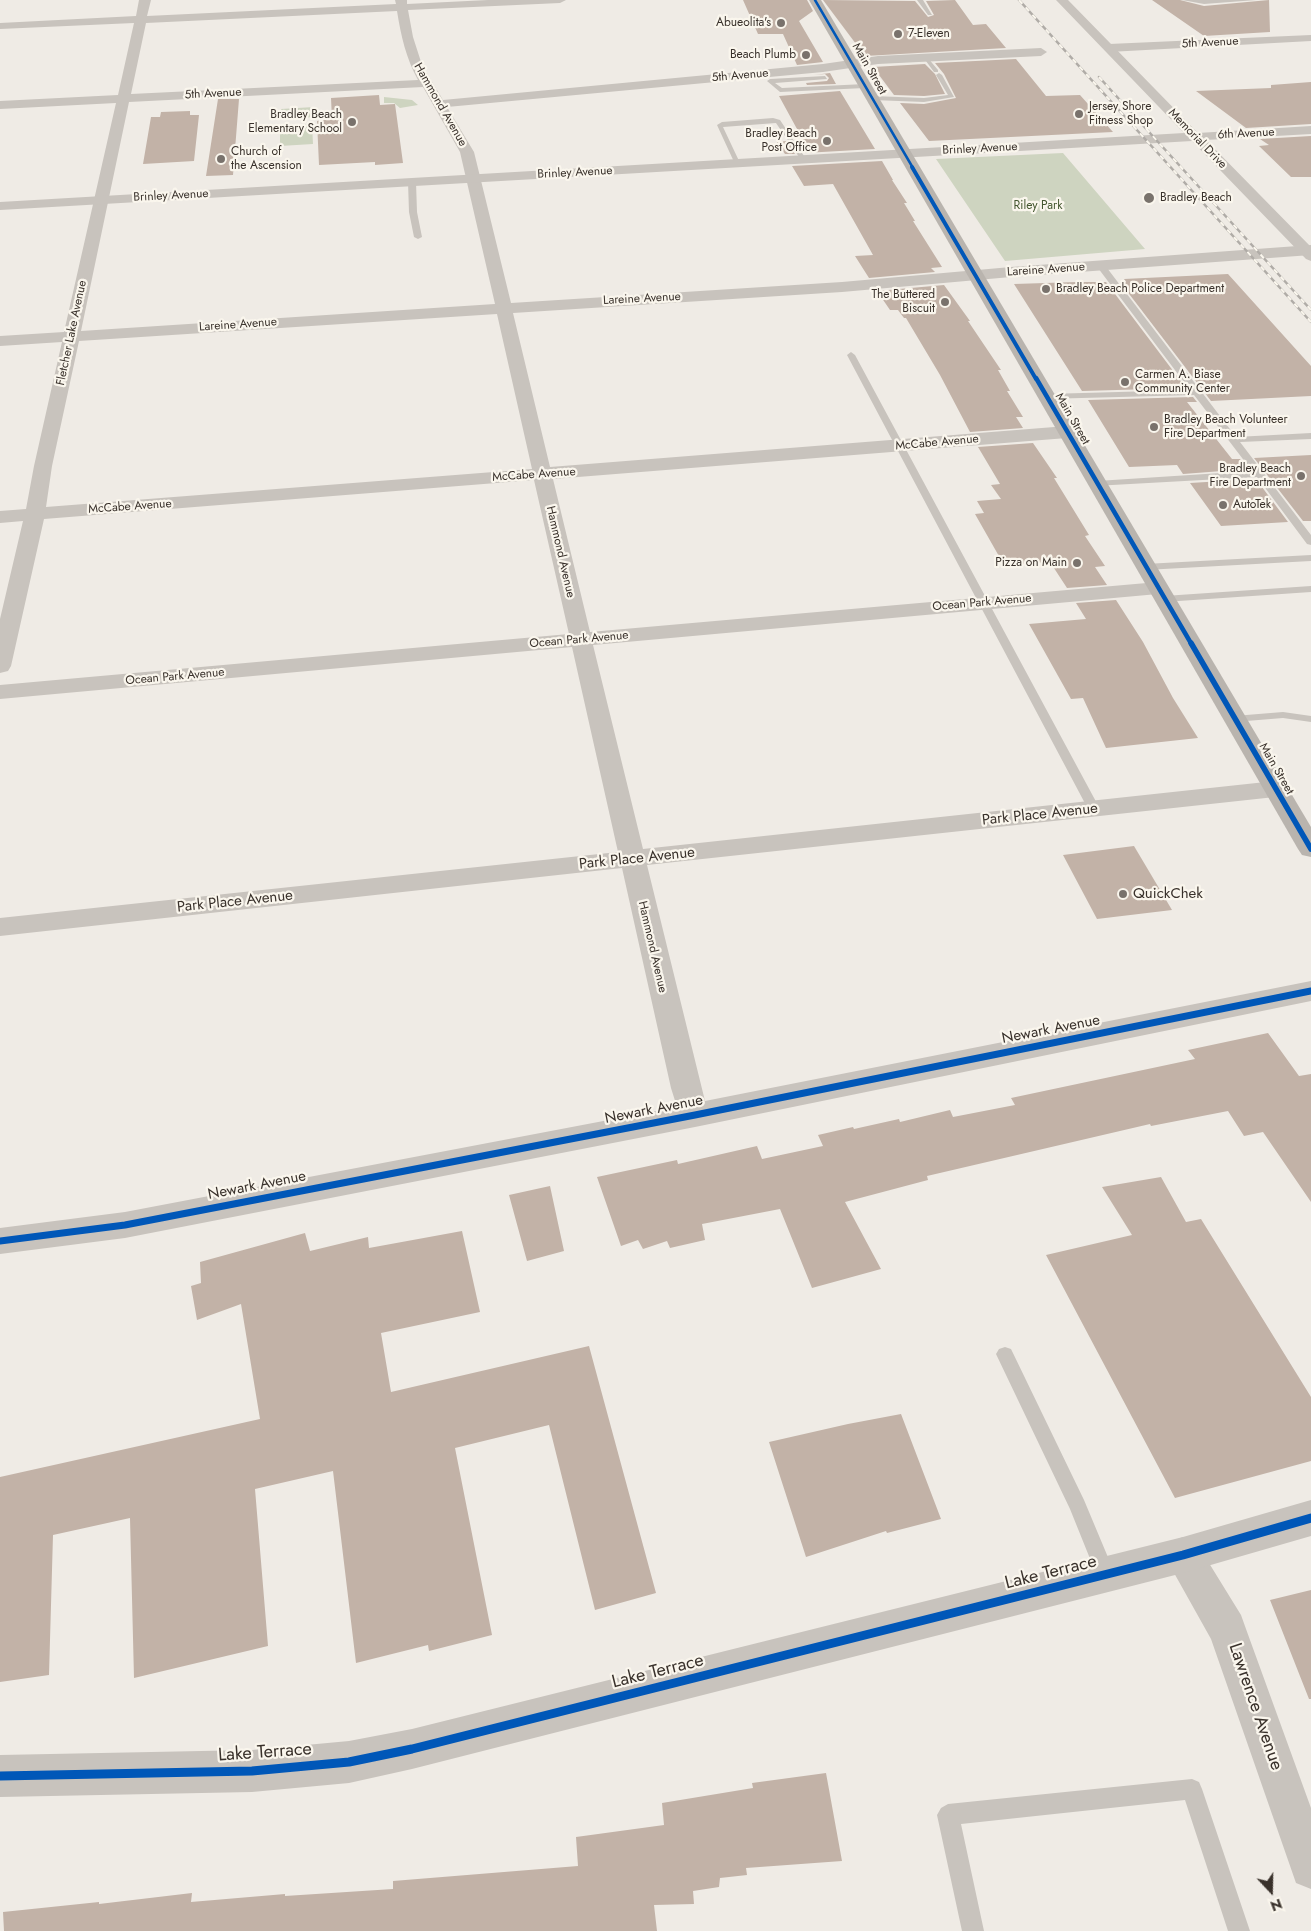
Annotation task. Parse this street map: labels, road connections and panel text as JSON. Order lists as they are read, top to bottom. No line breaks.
{"streets":{"main road":["Main Street"],"street":["5th Avenue","Hammond Avenue","6th Avenue","Memorial Drive","Brinley Avenue","Lareine Avenue","Fletcher Lake Avenue","McCabe Avenue","Ocean Park Avenue","Park Place Avenue","Newark Avenue","Lake Terrace","Lawrence Avenue"]},"crossings":[["5th Avenue","Main Street"],["5th Avenue","Hammond Avenue"],["5th Avenue","Memorial Drive"],["5th Avenue","Fletcher Lake Avenue"],["Main Street","Brinley Avenue"],["Main Street","Lareine Avenue"],["Main Street","McCabe Avenue"],["Main Street","Ocean Park Avenue"],["Main Street","Park Place Avenue"],["Hammond Avenue","Brinley Avenue"],["Hammond Avenue","Lareine Avenue"],["Hammond Avenue","McCabe Avenue"],["Hammond Avenue","Ocean Park Avenue"],["Hammond Avenue","Park Place Avenue"],["Hammond Avenue","Newark Avenue"],["6th Avenue","Memorial Drive"],["6th Avenue","Brinley Avenue"],["Memorial Drive","Lareine Avenue"],["Brinley Avenue","Fletcher Lake Avenue"],["Lareine Avenue","Fletcher Lake Avenue"],["Fletcher Lake Avenue","McCabe Avenue"],["Lake Terrace","Lawrence Avenue"]],"parks":["Riley Park"],"places":["Abueolita's","7-Eleven","Beach Plumb","Jersey Shore Fitness Shop","Bradley Beach Elementary School","Bradley Beach Post Office","Church of the Ascension","Bradley Beach","Bradley Beach Police Department","The Buttered Biscuit","Carmen A. Biase Community Center","Bradley Beach Volunteer Fire Department","Bradley Beach Fire Department","AutoTek","Pizza on Main","QuickChek"],"north":"bottom"}
